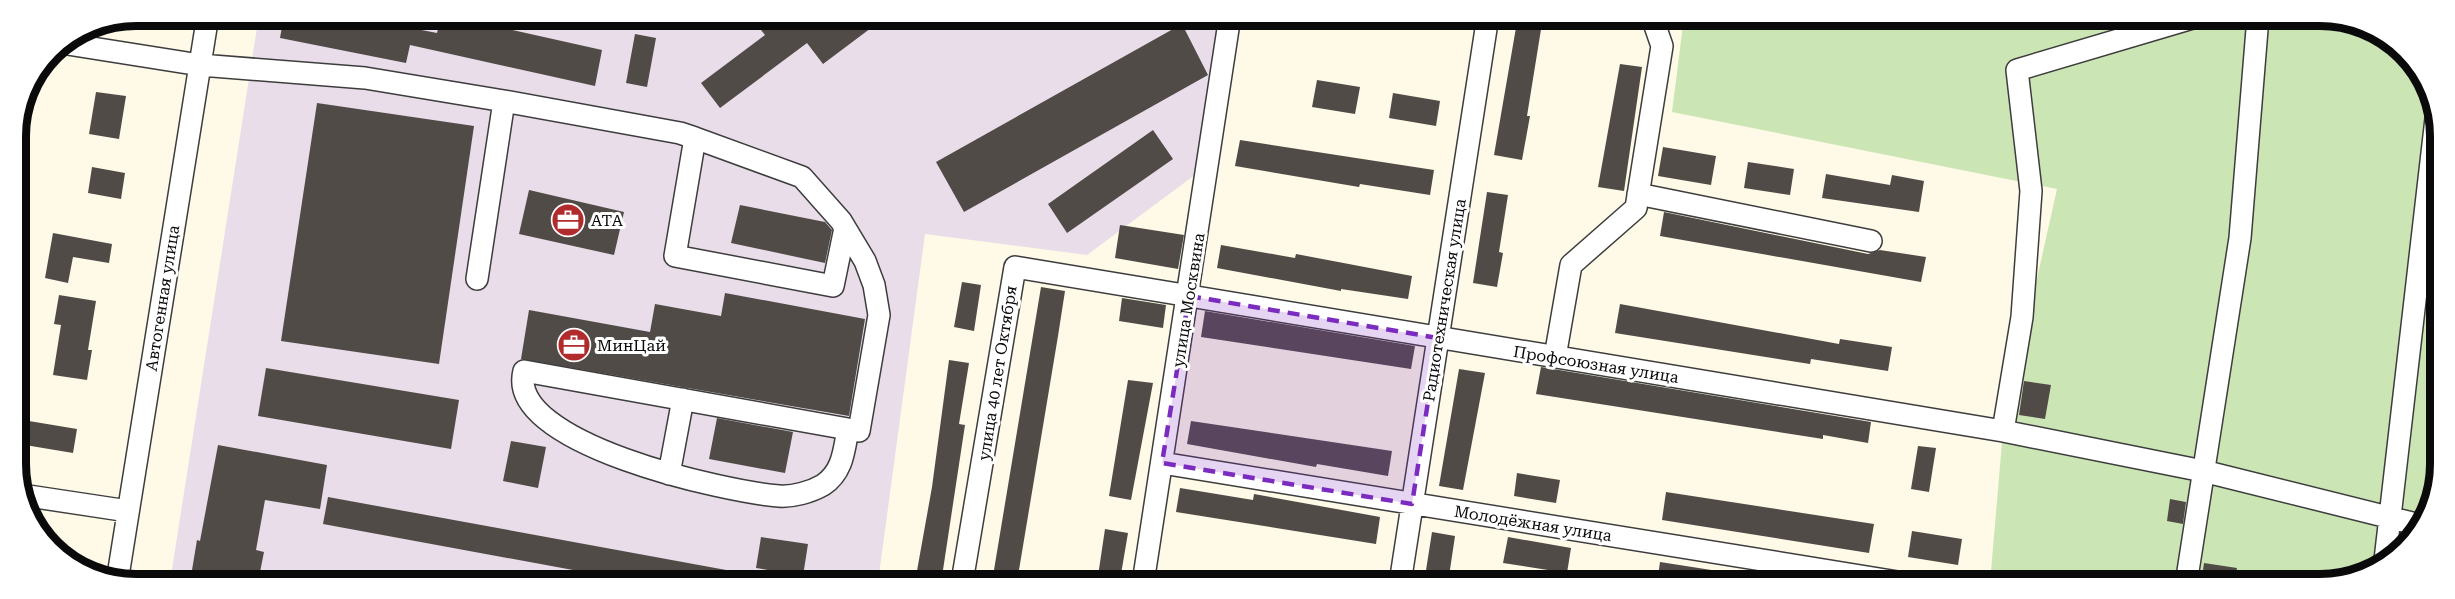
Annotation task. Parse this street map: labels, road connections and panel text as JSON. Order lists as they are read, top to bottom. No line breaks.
{"streets":{"street":["Автогенная улица","улица Москвина","Радиотехническая улица","Профсоюзная улица","улица 40 лет Октября","Молодёжная улица"]},"crossings":[["улица Москвина","Профсоюзная улица"],["улица Москвина","улица 40 лет Октября"],["улица Москвина","Молодёжная улица"],["Радиотехническая улица","Профсоюзная улица"],["Радиотехническая улица","Молодёжная улица"],["Профсоюзная улица","улица 40 лет Октября"]],"places":{"office":["АТА","МинЦай"]}}
